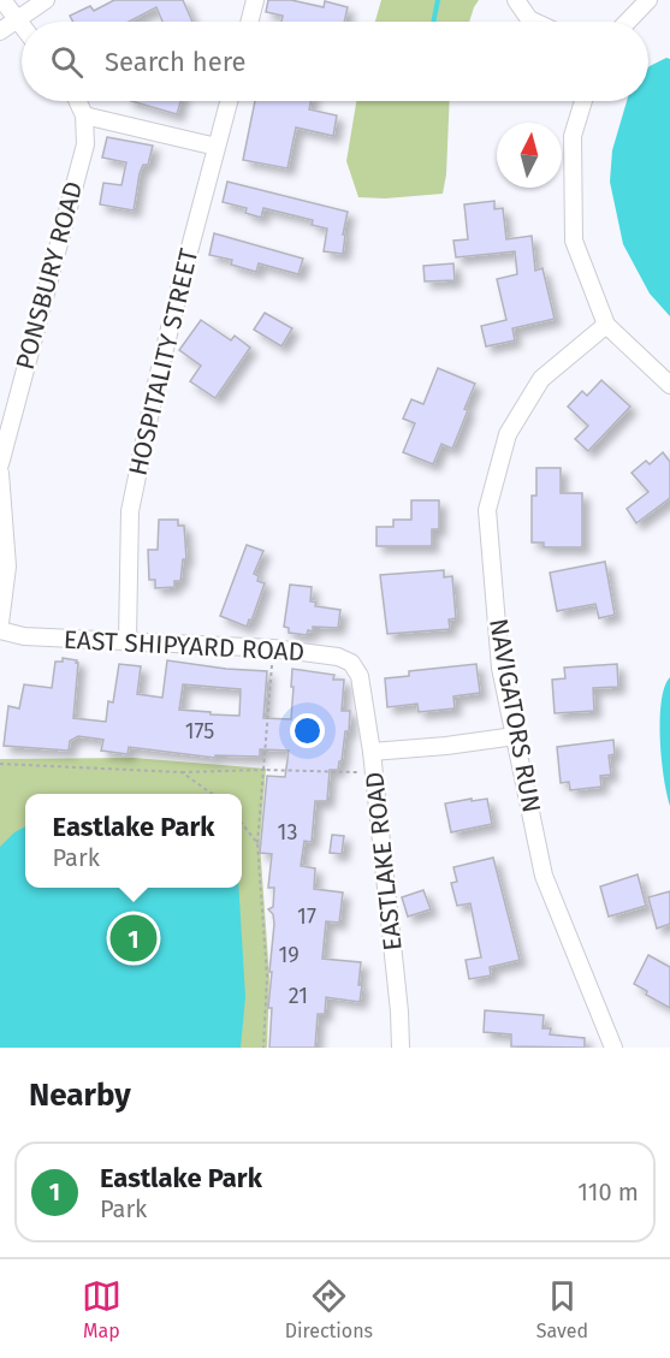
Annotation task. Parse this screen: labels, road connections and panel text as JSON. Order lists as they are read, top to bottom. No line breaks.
{"streets":{"street":["PONSBURY ROAD","HOSPITALITY STREET","EAST SHIPYARD ROAD","NAVIGATORS RUN","EASTLAKE ROAD"]},"crossings":[["HOSPITALITY STREET","EAST SHIPYARD ROAD"],["EAST SHIPYARD ROAD","EASTLAKE ROAD"]],"house_numbers":["175","13","17","19","21"],"north":"top","page":{"search":"Search here","popup":["Eastlake Park","Park"],"pins":"1","heading":"Nearby","list":[{"mark":"1","name":"Eastlake Park","note":"Park","value":"110 m"}],"nav":["Map","Directions","Saved"]}}
